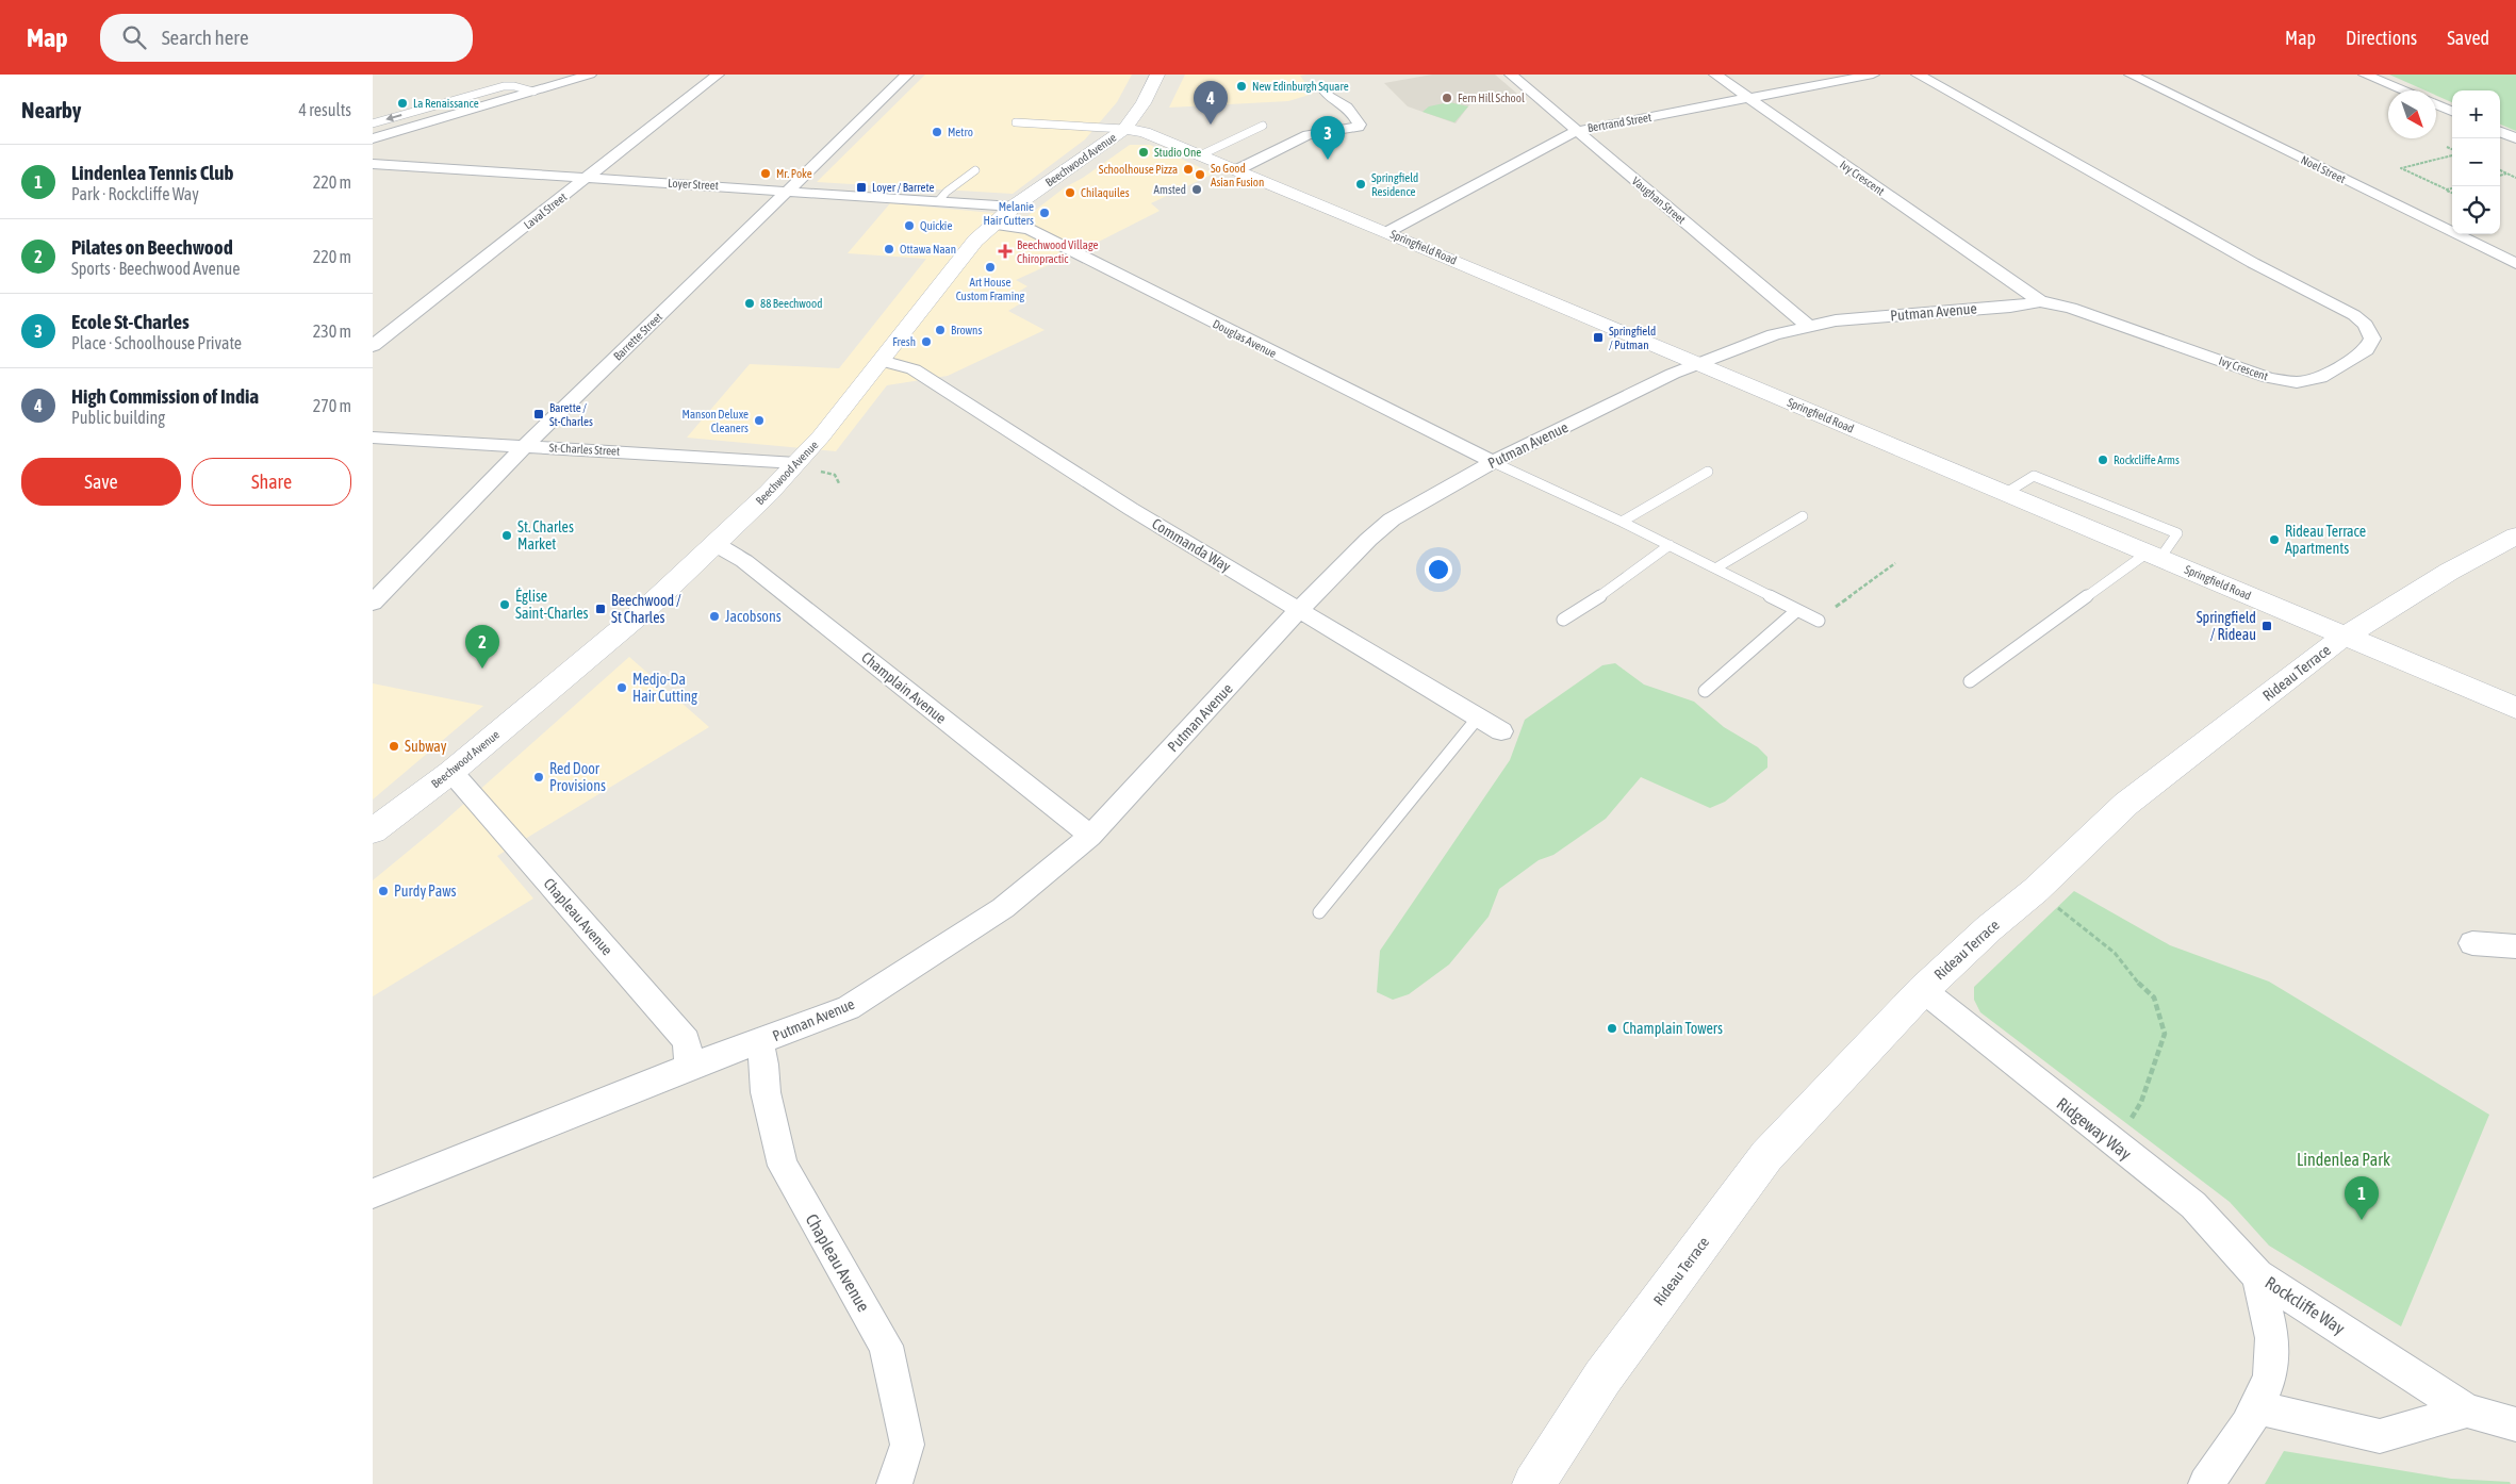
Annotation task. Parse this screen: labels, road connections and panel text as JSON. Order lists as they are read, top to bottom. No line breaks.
{"streets":{"street":["Bertrand Street","Beechwood Avenue","Noel Street","Ivy Crescent","Loyer Street","Vaughan Street","Laval Street","Springfield Road","Putman Avenue","Barrette Street","Douglas Avenue","St-Charles Street","Commanda Way","Rideau Terrace","Champlain Avenue","Chapleau Avenue","Ridgeway Way","Rockcliffe Way"]},"crossings":[["Bertrand Street","Ivy Crescent"],["Bertrand Street","Vaughan Street"],["Bertrand Street","Springfield Road"],["Beechwood Avenue","Loyer Street"],["Beechwood Avenue","Springfield Road"],["Beechwood Avenue","Douglas Avenue"],["Beechwood Avenue","St-Charles Street"],["Beechwood Avenue","Commanda Way"],["Beechwood Avenue","Champlain Avenue"],["Beechwood Avenue","Chapleau Avenue"],["Ivy Crescent","Putman Avenue"],["Loyer Street","Laval Street"],["Loyer Street","Barrette Street"],["Vaughan Street","Putman Avenue"],["Springfield Road","Putman Avenue"],["Springfield Road","Rideau Terrace"],["Putman Avenue","Douglas Avenue"],["Putman Avenue","Commanda Way"],["Putman Avenue","Champlain Avenue"],["Putman Avenue","Chapleau Avenue"],["Barrette Street","St-Charles Street"],["Rideau Terrace","Ridgeway Way"],["Ridgeway Way","Rockcliffe Way"]],"parks":["Lindenlea Park"],"places":{"other":["New Edinburgh Square","Fern Hill School","La Renaissance","Metro","Studio One","Schoolhouse Pizza","Mr. Poke","So Good Asian Fusion","Springfield Residence","Amsted","Chilaquiles","Melanie Hair Cutters","Quickie","Ottawa Naan","Art House Custom Framing","88 Beechwood","Browns","Fresh","Manson Deluxe Cleaners","Rockcliffe Arms","St. Charles Market","Rideau Terrace Apartments","Église Saint-Charles","Jacobsons","Medjo-Da Hair Cutting","Subway","Red Door Provisions","Purdy Paws","Champlain Towers"],"transit":["Loyer / Barrete","Springfield / Putman","Barette / St-Charles","Beechwood / St Charles","Springfield / Rideau"],"health":["Beechwood Village Chiropractic"]},"north":"bottom right","page":{"header":"Map","search":"Search here","nav":["Map","Directions","Saved"],"heading":["Nearby","4 results"],"pins":["4","3","2","1"],"map_buttons":["+","−"],"list":[{"mark":"1","name":"Lindenlea Tennis Club","note":"Park · Rockcliffe Way","value":"220 m"},{"mark":"2","name":"Pilates on Beechwood","note":"Sports · Beechwood Avenue","value":"220 m"},{"mark":"3","name":"Ecole St-Charles","note":"Place · Schoolhouse Private","value":"230 m"},{"mark":"4","name":"High Commission of India","note":"Public building","value":"270 m"}],"buttons":["Save","Share"]}}
